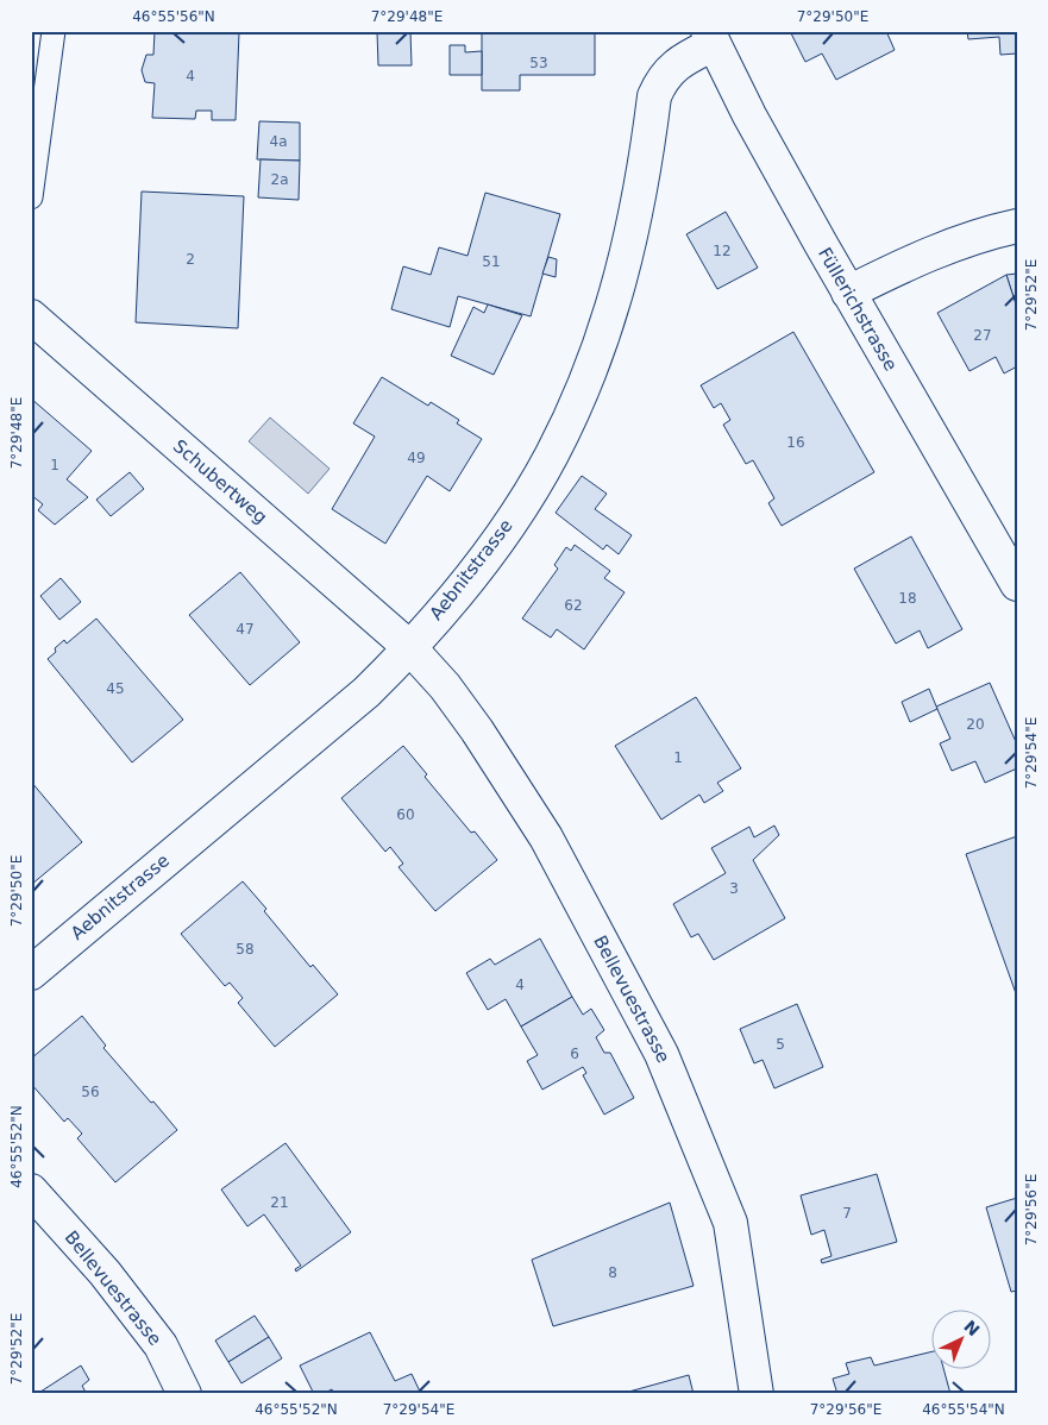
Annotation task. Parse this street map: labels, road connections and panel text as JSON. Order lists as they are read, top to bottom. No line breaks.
{"streets":{"street":["Füllerichstrasse","Schubertweg","Aebnitstrasse","Bellevuestrasse"]},"crossings":[["Füllerichstrasse","Aebnitstrasse"],["Schubertweg","Aebnitstrasse"],["Schubertweg","Bellevuestrasse"],["Aebnitstrasse","Bellevuestrasse"]],"house_numbers":["53","4","4a","2a","12","2","51","27","16","49","1","18","62","47","45","20","1","60","3","58","4","5","6","56","21","7","8"],"north":"top right","coordinates":["46°55'56\"N","7°29'48\"E","7°29'50\"E","7°29'52\"E","7°29'54\"E","46°55'52\"N","7°29'56\"E","46°55'54\"N"]}
